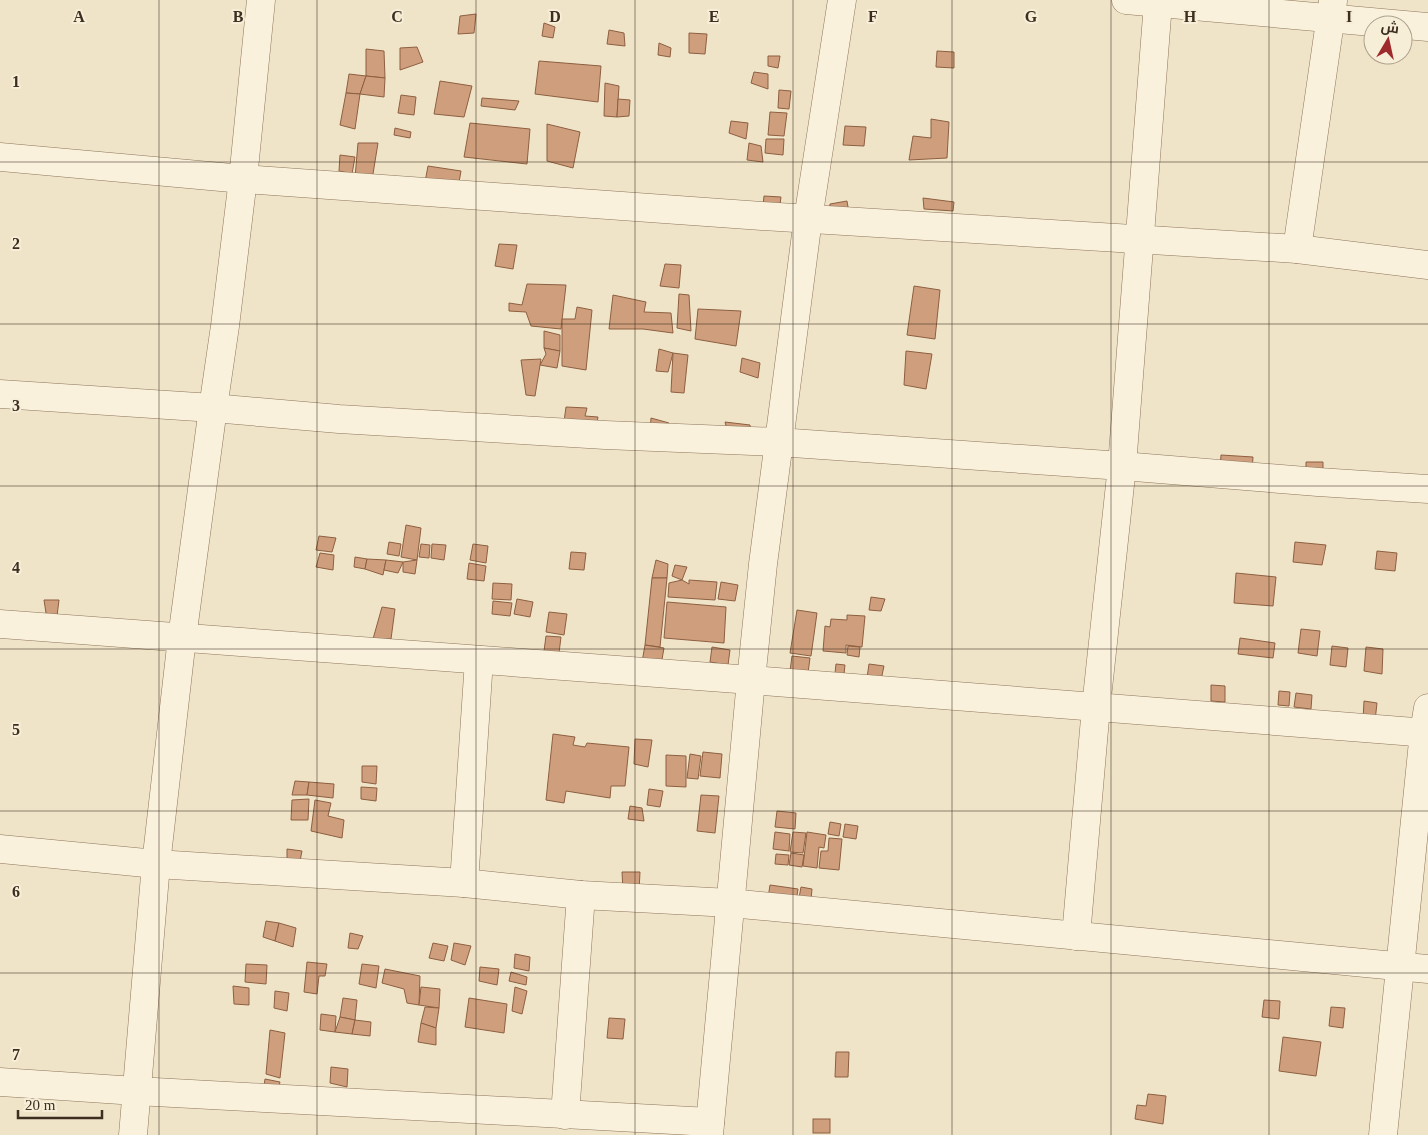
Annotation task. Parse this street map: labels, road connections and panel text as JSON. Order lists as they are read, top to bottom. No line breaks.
{"scale_bar":"20 m","north":"top","grid":{"columns":["A","B","C","D","E","F","G","H","I"],"rows":["1","2","3","4","5","6","7"]}}
